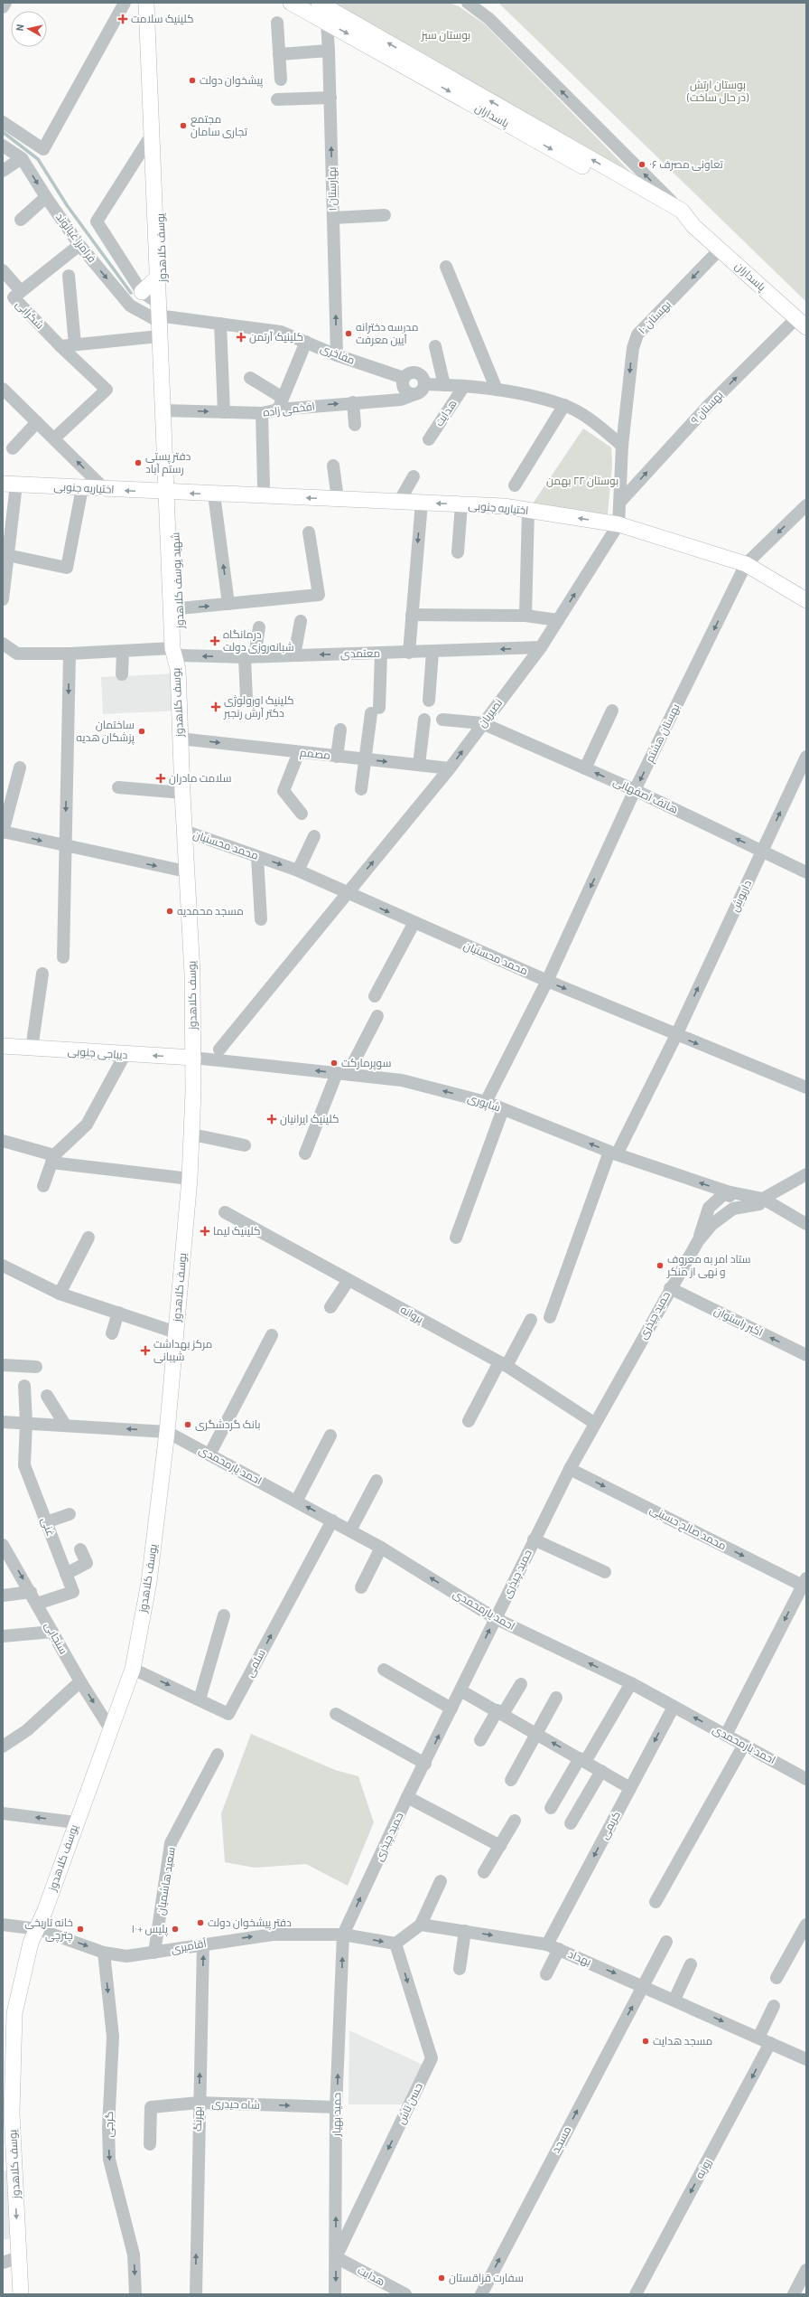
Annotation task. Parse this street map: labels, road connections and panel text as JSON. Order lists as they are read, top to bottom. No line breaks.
{"streets":{"main road":["پاسداران","یوسف کلاهدوز","اختیاریه جنوبی","شهید یوسف کلاهدوز","دیباجی جنوبی"],"street":["بهارستان ١","فرامرز غیاثوند","شکرآبی","بهستان ١٠","مفاخری","بهستان ٩","افخمی زاده","هدایت","معتمدی","نصیریان","بهستان هشتم","مصمم","هاتف اصفهانی","محمد محسنیان","داریوش","شاپوری","پروانه","حمید چیذری","اکبر راستوان","احمد یارمحمدی","غنی","محمد صالح حسینی","سنجابی","سلمی","کریمی","سعید هاشمیان","آقامیری","بهداد","حسن تاش","شاه حیدری","حمید بهیار","بهرنگ","گرجی","مسجد","روزبه"]},"crossings":[["پاسداران","بهارستان ١"],["پاسداران","بهستان ١٠"],["پاسداران","بهستان ٩"],["بهارستان ١","مفاخری"],["فرامرز غیاثوند","یوسف کلاهدوز"],["فرامرز غیاثوند","شکرآبی"],["فرامرز غیاثوند","مفاخری"],["یوسف کلاهدوز","مفاخری"],["یوسف کلاهدوز","افخمی زاده"],["یوسف کلاهدوز","اختیاریه جنوبی"],["یوسف کلاهدوز","شهید یوسف کلاهدوز"],["یوسف کلاهدوز","معتمدی"],["یوسف کلاهدوز","مصمم"],["یوسف کلاهدوز","محمد محسنیان"],["یوسف کلاهدوز","دیباجی جنوبی"],["یوسف کلاهدوز","شاپوری"],["یوسف کلاهدوز","احمد یارمحمدی"],["یوسف کلاهدوز","سنجابی"],["یوسف کلاهدوز","سلمی"],["یوسف کلاهدوز","آقامیری"],["بهستان ١٠","بهستان ٩"],["بهستان ١٠","اختیاریه جنوبی"],["بهستان ١٠","نصیریان"],["مفاخری","افخمی زاده"],["هدایت","حسن تاش"],["هدایت","حمید بهیار"],["اختیاریه جنوبی","شهید یوسف کلاهدوز"],["اختیاریه جنوبی","نصیریان"],["اختیاریه جنوبی","بهستان هشتم"],["شهید یوسف کلاهدوز","معتمدی"],["معتمدی","نصیریان"],["نصیریان","مصمم"],["نصیریان","هاتف اصفهانی"],["نصیریان","محمد محسنیان"],["بهستان هشتم","هاتف اصفهانی"],["بهستان هشتم","محمد محسنیان"],["بهستان هشتم","شاپوری"],["هاتف اصفهانی","داریوش"],["محمد محسنیان","داریوش"],["داریوش","شاپوری"],["دیباجی جنوبی","شاپوری"],["شاپوری","حمید چیذری"],["پروانه","حمید چیذری"],["حمید چیذری","اکبر راستوان"],["حمید چیذری","احمد یارمحمدی"],["حمید چیذری","محمد صالح حسینی"],["حمید چیذری","آقامیری"],["حمید چیذری","حمید بهیار"],["احمد یارمحمدی","سلمی"],["احمد یارمحمدی","کریمی"],["غنی","سنجابی"],["کریمی","بهداد"],["سعید هاشمیان","آقامیری"],["آقامیری","حمید بهیار"],["آقامیری","بهرنگ"],["آقامیری","گرجی"],["بهداد","مسجد"],["بهداد","روزبه"],["حسن تاش","حمید بهیار"],["شاه حیدری","حمید بهیار"],["شاه حیدری","بهرنگ"]],"one_way":["بهارستان ١","فرامرز غیاثوند","بهستان ١٠","بهستان ٩","افخمی زاده","اختیاریه جنوبی","نصیریان","بهستان هشتم","مصمم","هاتف اصفهانی","محمد محسنیان","داریوش","دیباجی جنوبی","شاپوری","اکبر راستوان","محمد صالح حسینی","سنجابی","آقامیری","بهداد","حسن تاش","شاه حیدری","بهرنگ","گرجی","مسجد","روزبه"],"parks":["بوستان سبز","بوستان ارتش (در حال ساخت)","بوستان ۲۲ بهمن"],"places":{"health":["کلینیک سلامت","کلینیک آرتمن","درمانگاه شبانه‌روزی دولت","کلینیک اورولوژی دکتر آرش رنجبر","سلامت مادران","کلینیک ایرانیان","کلینیک لیما","مرکز بهداشت شیبانی"],"other":["پیشخوان دولت","مجتمع تجاری سامان","تعاونی مصرف ۰۶","مدرسه دخترانه آیین معرفت","دفتر پستی رستم آباد","ساختمان پزشکان هدیه","مسجد محمدیه","سوپرمارکت","ستاد امر به معروف و نهی از منکر","بانک گردشگری","دفتر پیشخوان دولت","خانه تاریخی چترچی","پلیس +۱۰","مسجد هدایت","سفارت قزاقستان"]},"north":"left"}
